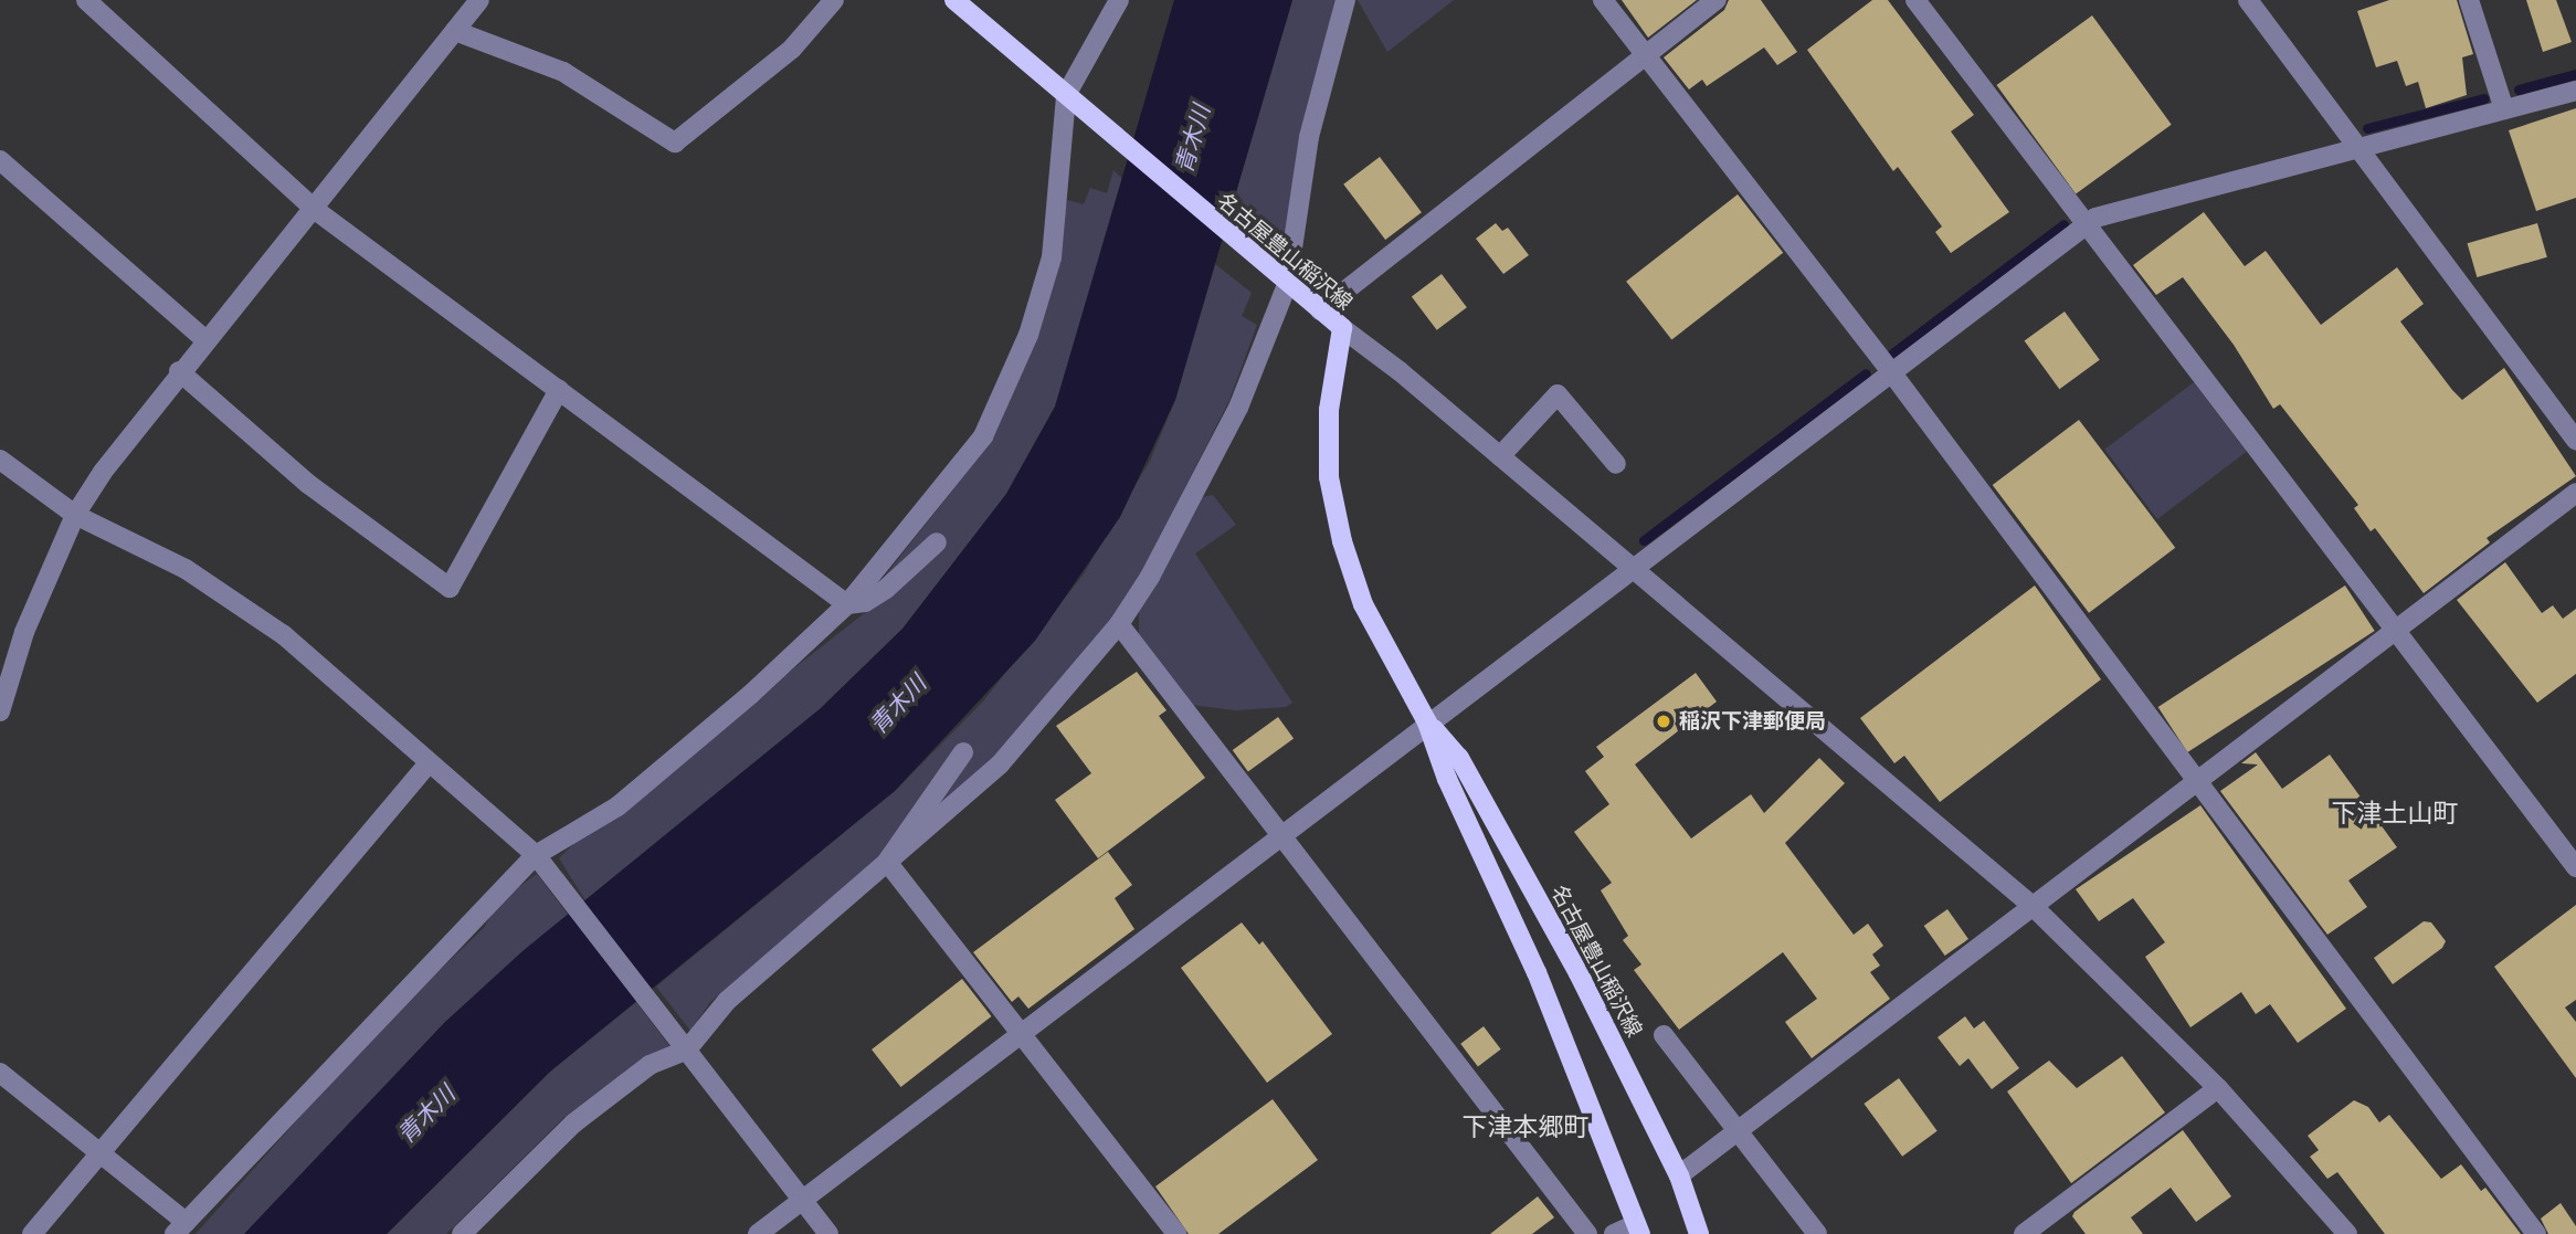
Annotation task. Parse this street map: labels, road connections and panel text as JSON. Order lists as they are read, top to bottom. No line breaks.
{"streets":{"main road":["名古屋豊山稲沢線"]},"districts":["下津土山町","下津本郷町"],"water":["青木川"],"places":["稲沢下津郵便局"]}
